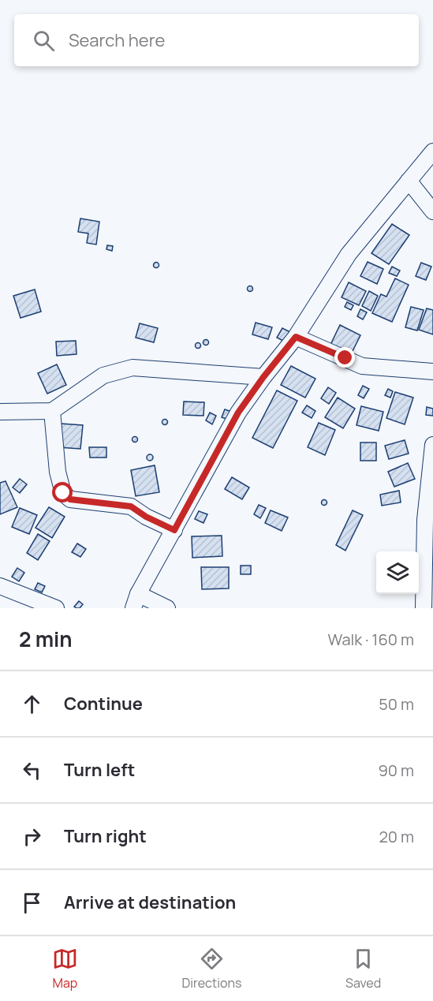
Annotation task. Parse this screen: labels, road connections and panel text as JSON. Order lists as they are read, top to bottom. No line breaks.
{"page":{"search":"Search here","heading":["2 min","Walk · 160 m"],"list":[["Continue","50 m"],["Turn left","90 m"],["Turn right","20 m"],"Arrive at destination"],"nav":["Map","Directions","Saved"]}}
